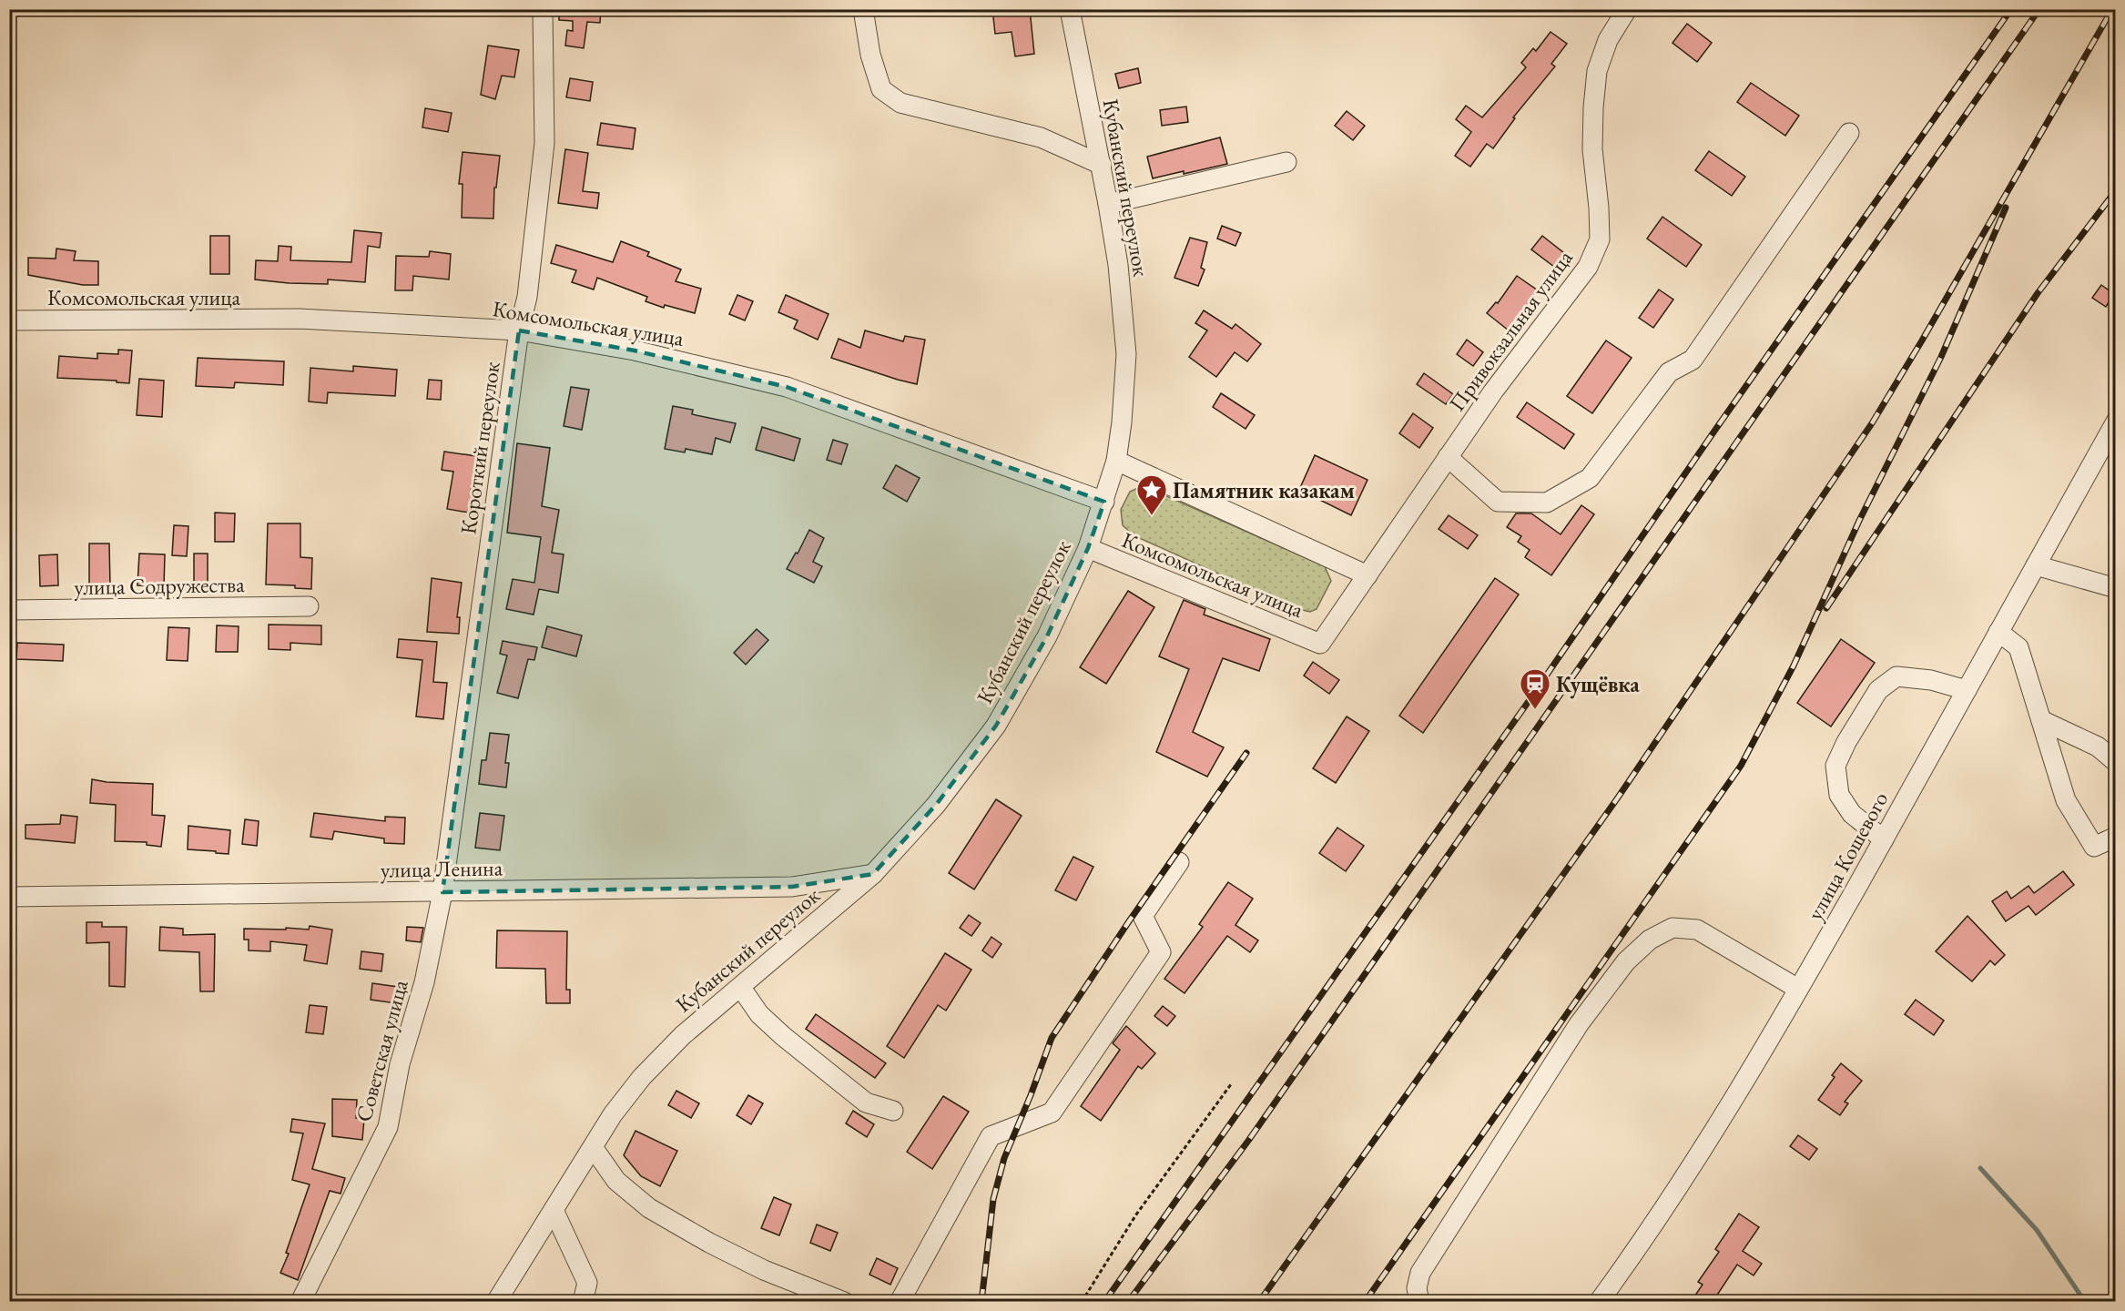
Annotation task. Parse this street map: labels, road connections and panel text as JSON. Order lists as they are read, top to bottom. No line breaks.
{"streets":{"street":["Кубанский переулок","Комсомольская улица","Привокзальная улица","Короткий переулок","улица Содружества","улица Кошевого","улица Ленина","Советская улица"]},"crossings":[["Кубанский переулок","Комсомольская улица"],["Кубанский переулок","улица Ленина"],["Комсомольская улица","Привокзальная улица"],["Комсомольская улица","Короткий переулок"],["Короткий переулок","улица Ленина"],["Короткий переулок","Советская улица"],["улица Ленина","Советская улица"]],"places":{"place":["Памятник казакам"],"station":["Кущёвка"]}}
